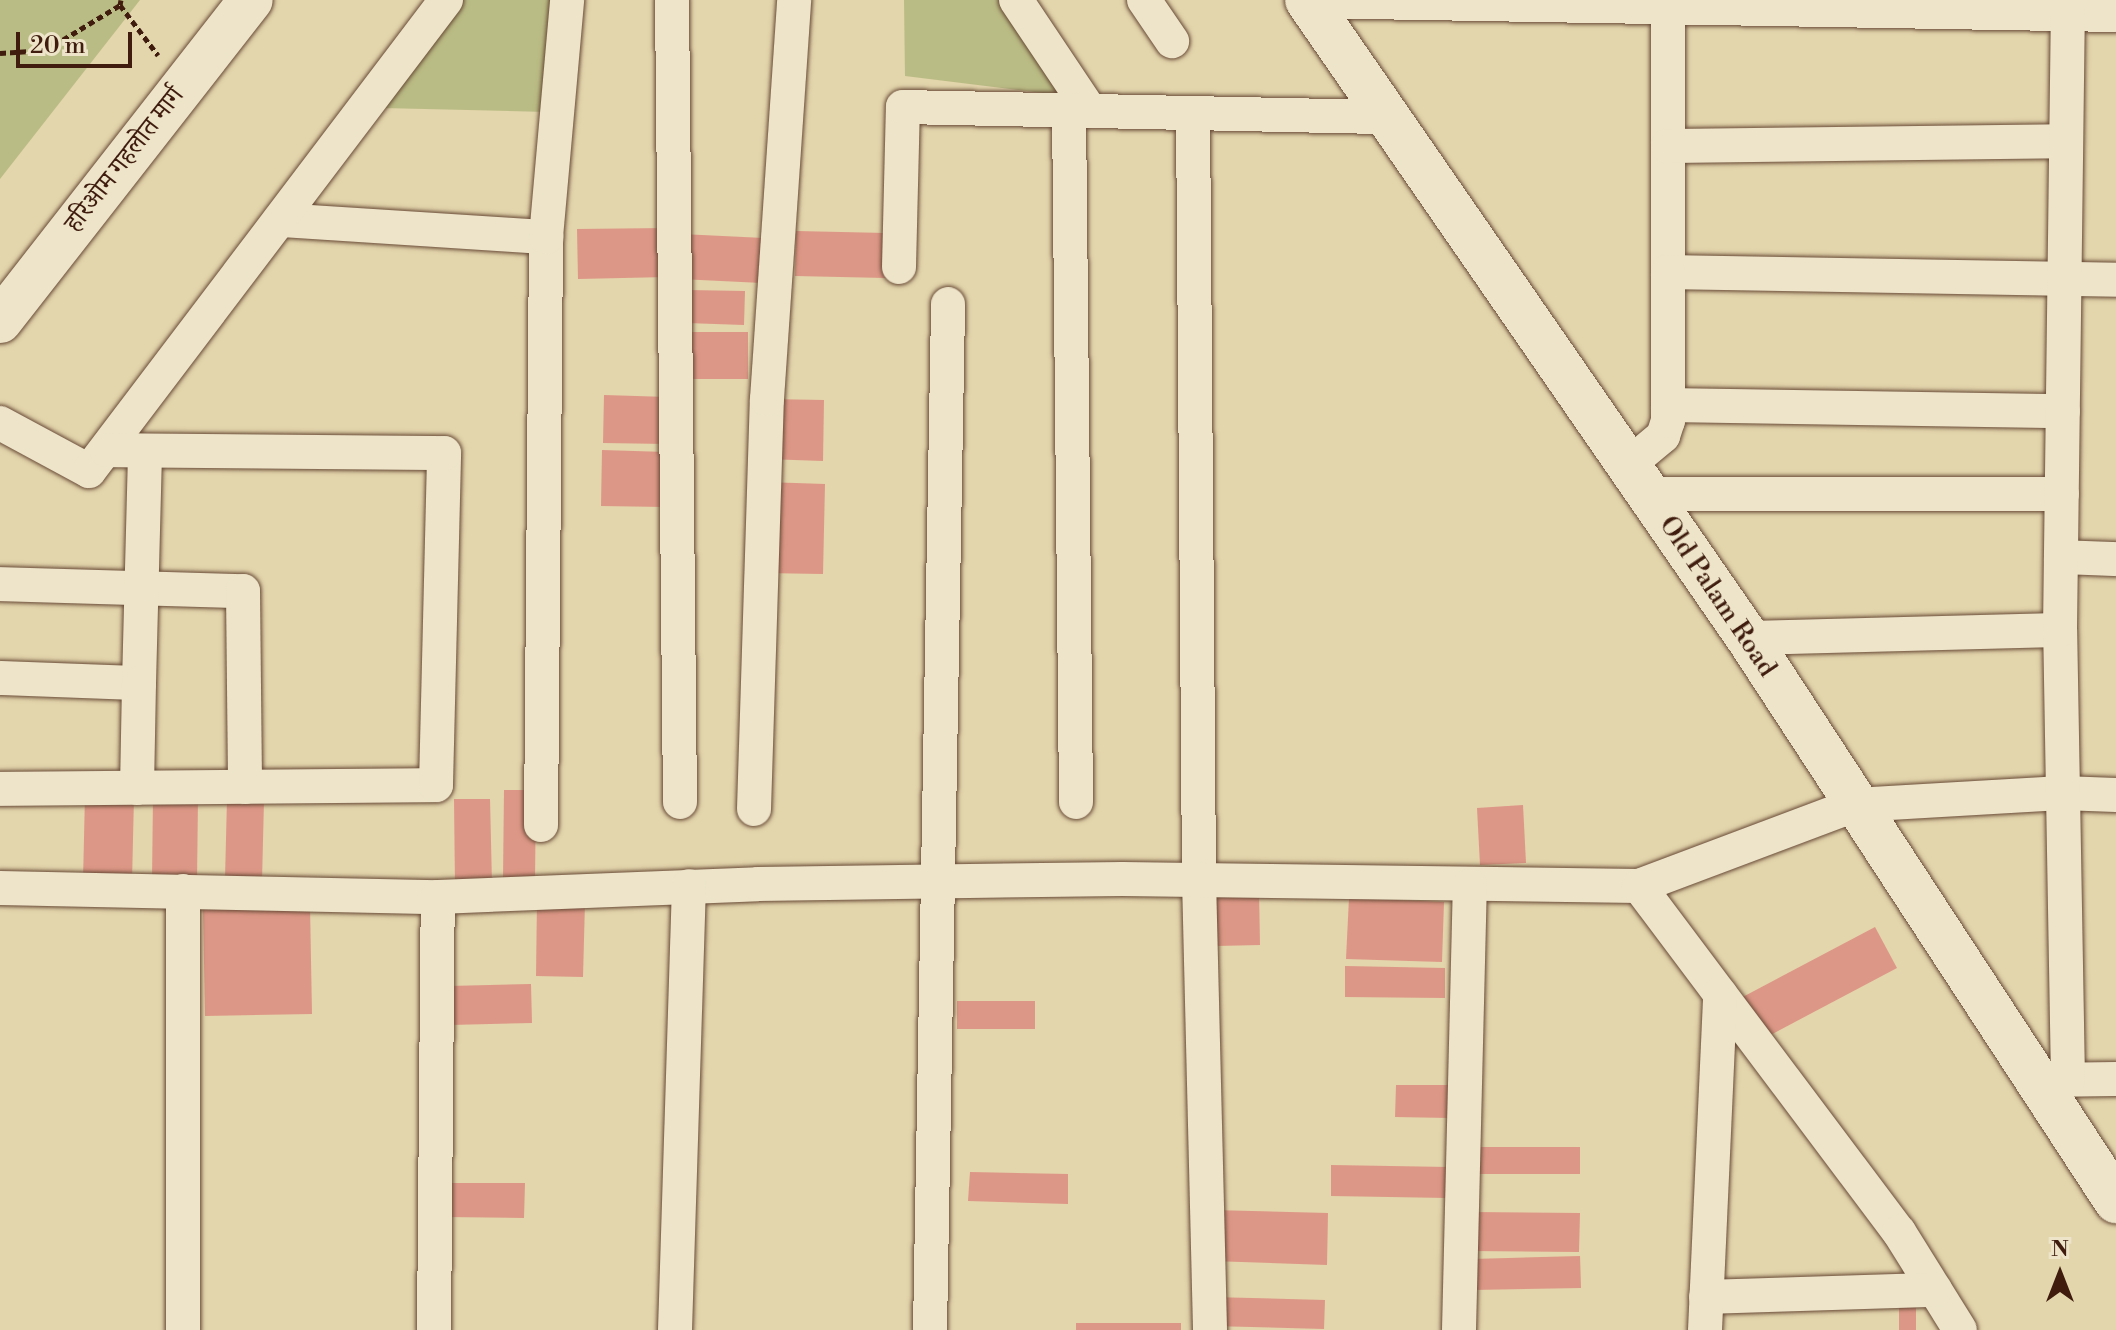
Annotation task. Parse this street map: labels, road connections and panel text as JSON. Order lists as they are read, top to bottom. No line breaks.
{"streets":{"street":["हरिओम गहलोत मार्ग","Old Palam Road"]},"scale_bar":"20 m","north":"top"}
